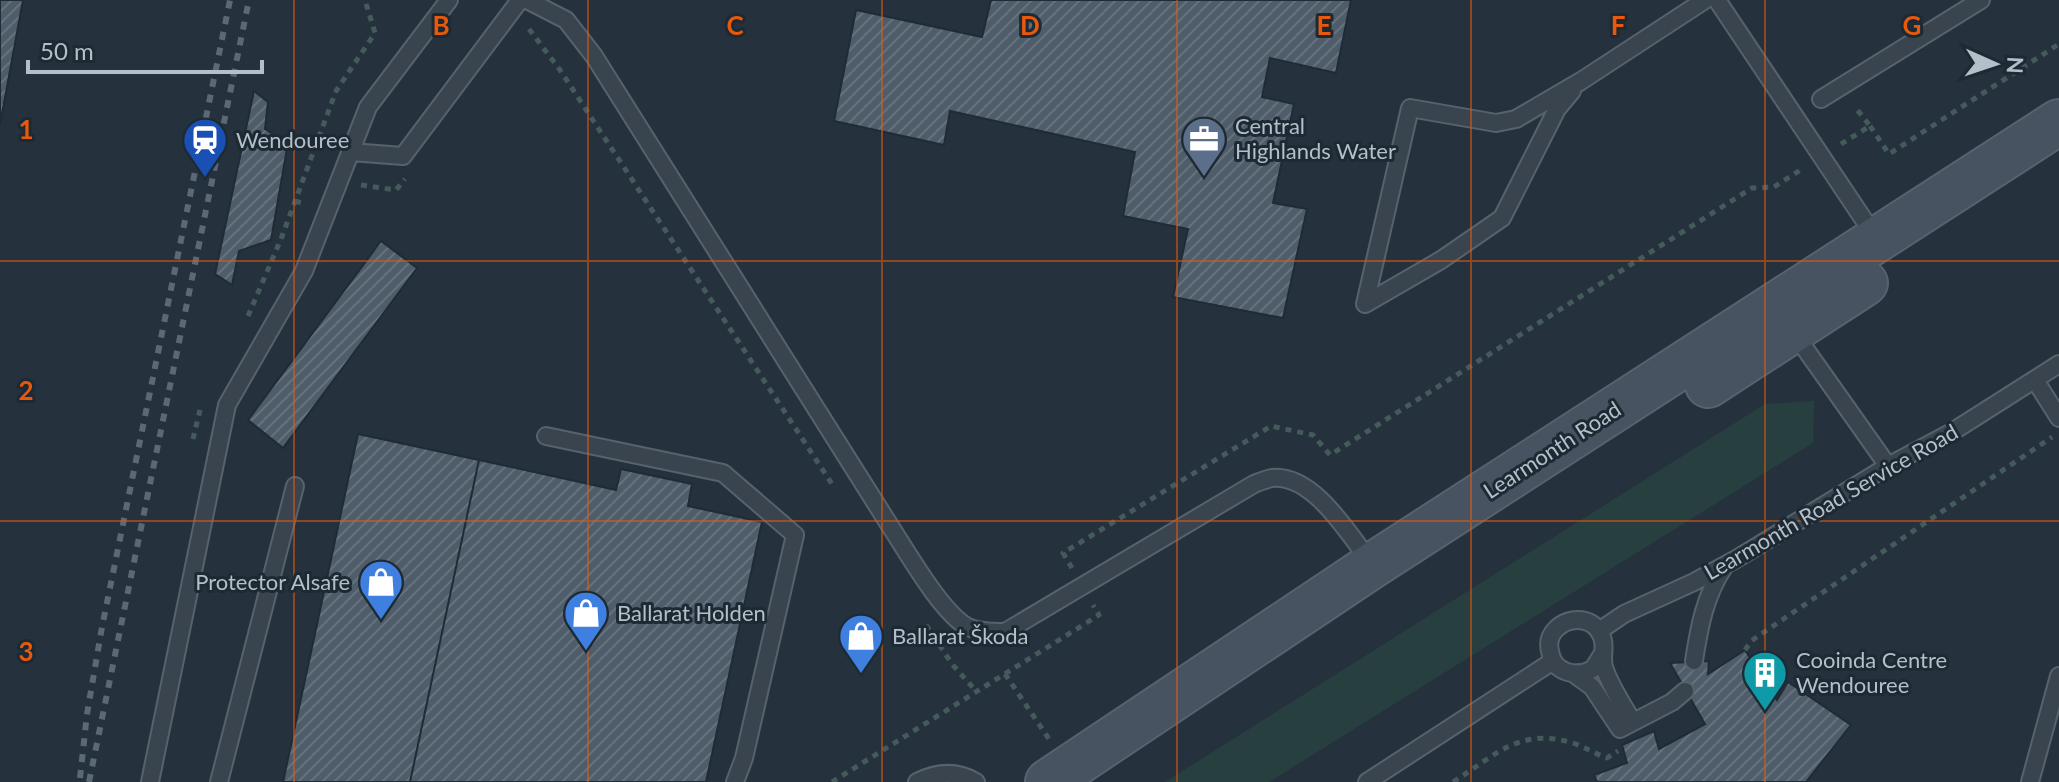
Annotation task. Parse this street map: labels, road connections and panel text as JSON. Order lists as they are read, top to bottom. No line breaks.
{"streets":{"main road":["Learmonth Road"],"lane":["Learmonth Road Service Road"]},"crossings":[["Learmonth Road","Learmonth Road Service Road"]],"places":{"office":["Central Highlands Water"],"station":["Wendouree"],"shop":["Protector Alsafe","Ballarat Holden","Ballarat Škoda"],"building":["Cooinda Centre Wendouree"]},"scale_bar":"50 m","north":"right","grid":{"columns":["B","C","D","E","F","G"],"rows":["1","2","3"]}}
